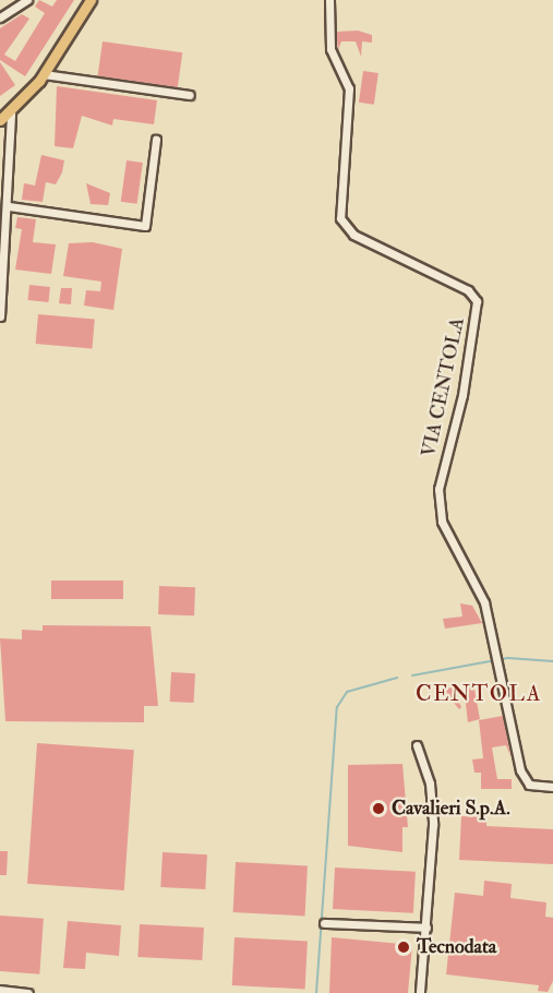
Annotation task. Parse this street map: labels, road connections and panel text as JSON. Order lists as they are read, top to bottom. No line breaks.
{"streets":{"street":["VIA CENTOLA"]},"districts":["CENTOLA"],"places":["Cavalieri S.p.A.","Tecnodata"]}
